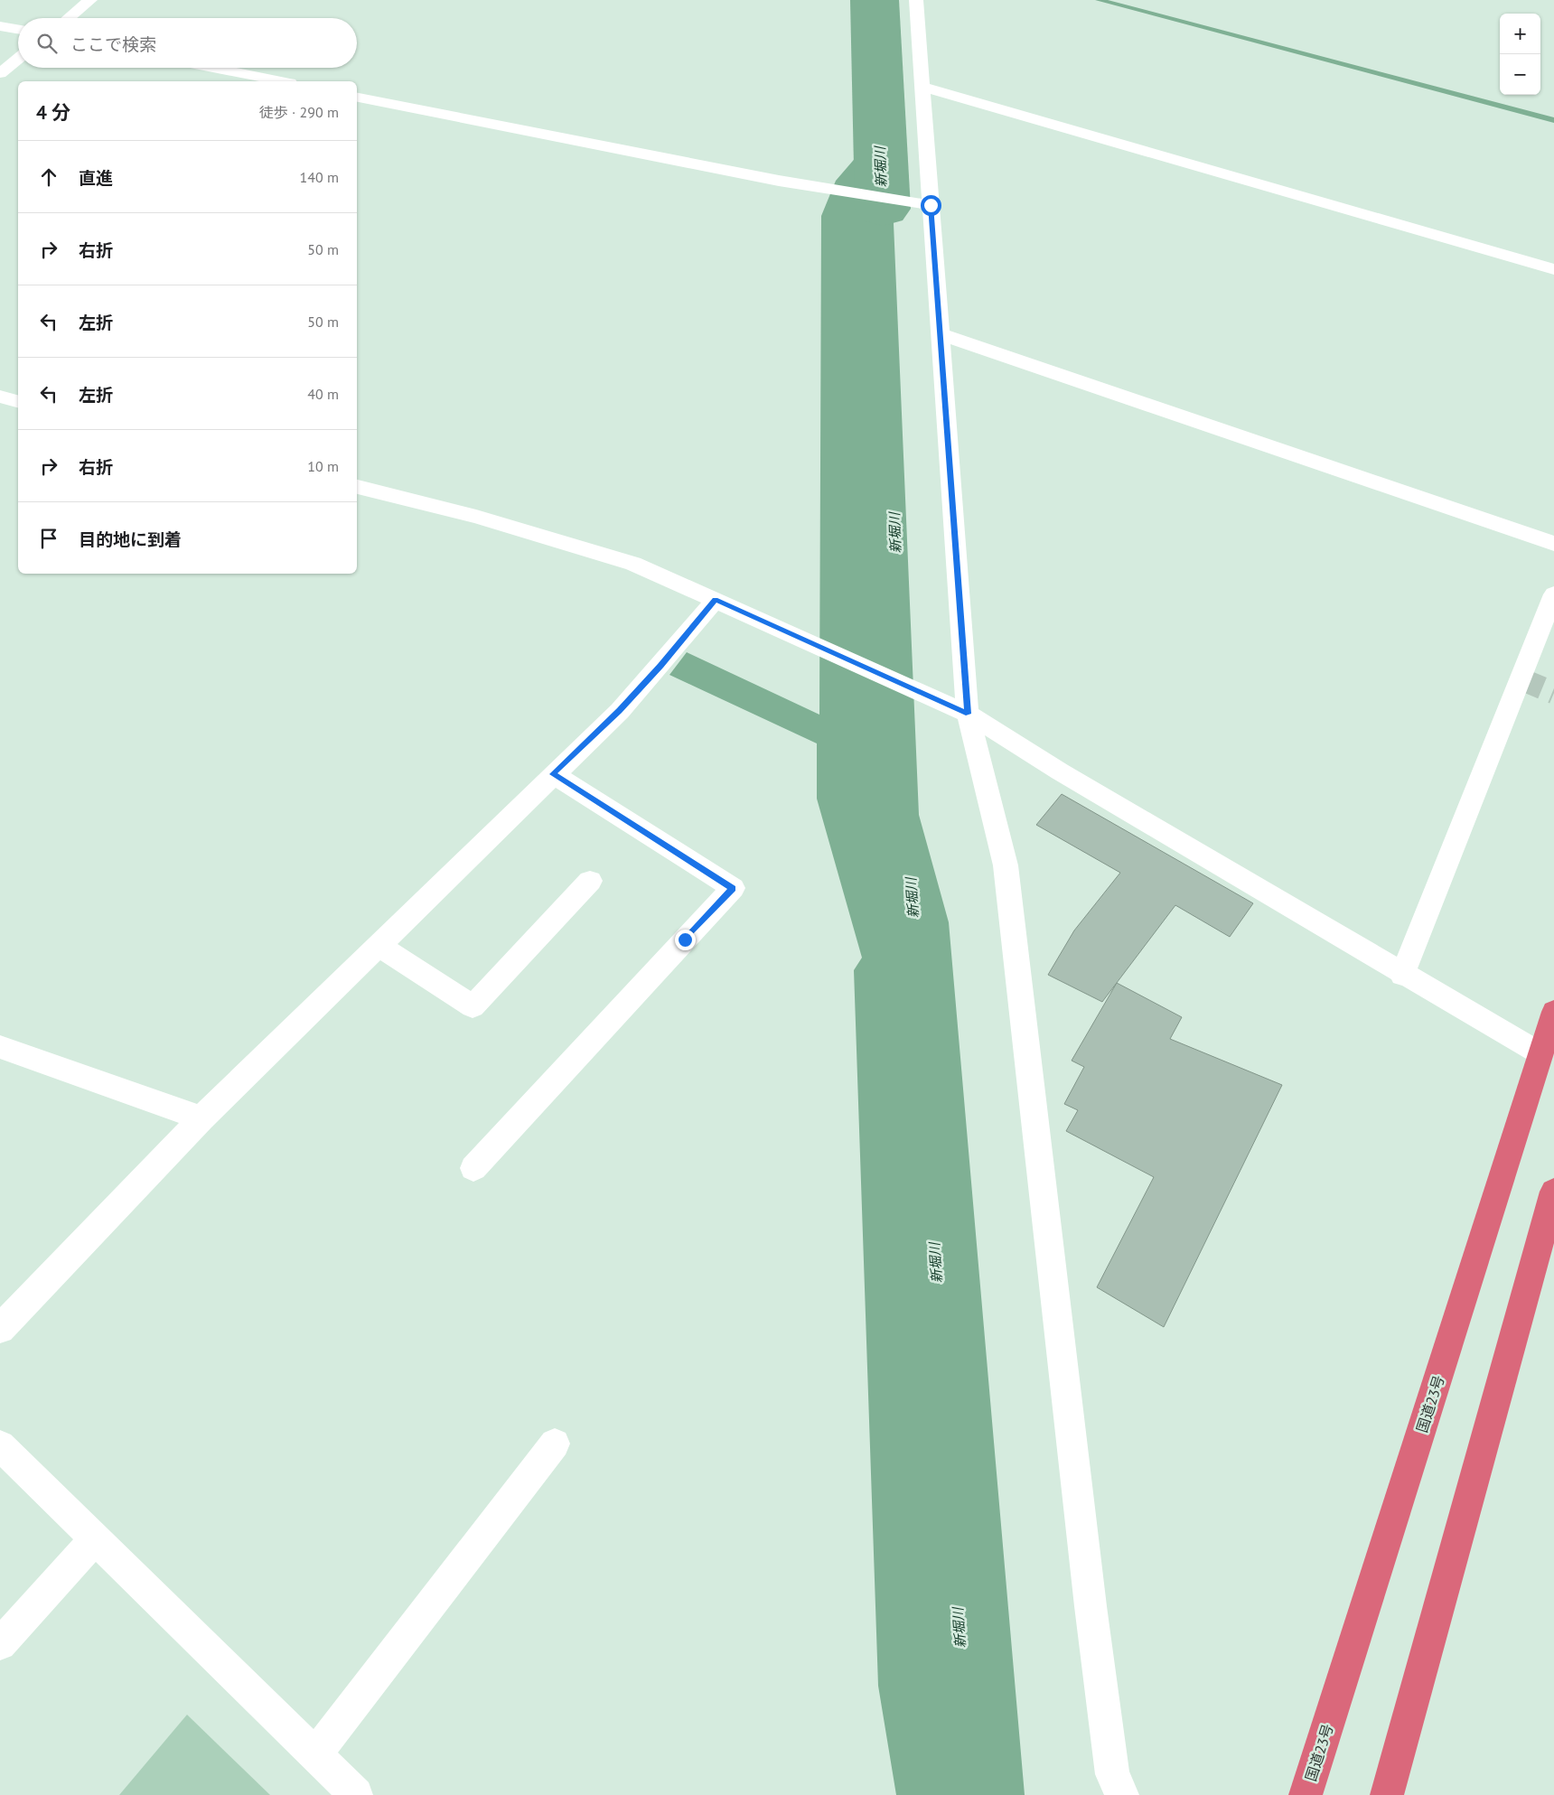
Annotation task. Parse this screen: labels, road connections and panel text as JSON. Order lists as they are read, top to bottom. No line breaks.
{"streets":{"highway":["国道23号"]},"water":["新堀川"],"page":{"map_buttons":["+","−"],"search":"ここで検索","heading":["4 分","徒歩 · 290 m"],"list":[["直進","140 m"],["右折","50 m"],["左折","50 m"],["左折","40 m"],["右折","10 m"],"目的地に到着"]}}
